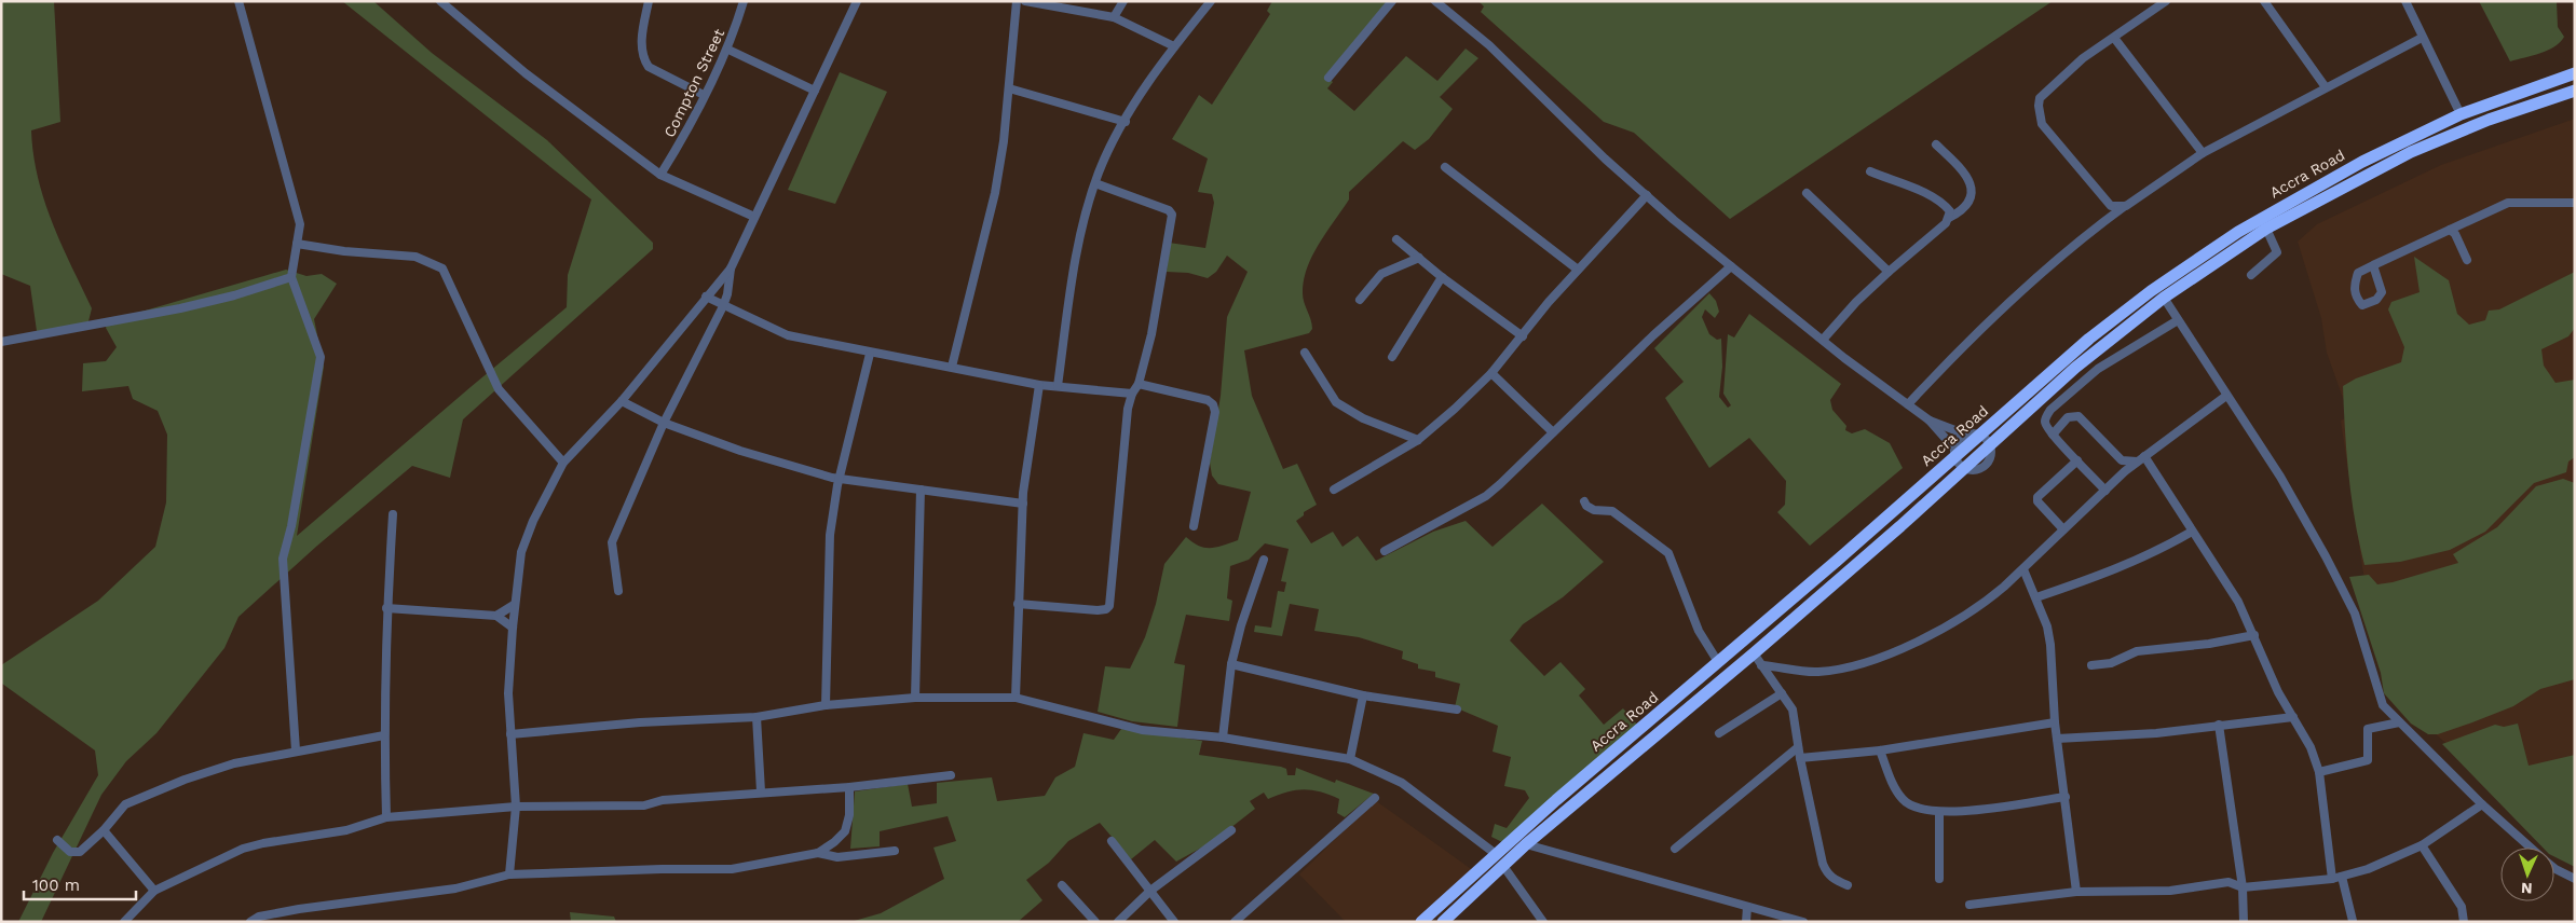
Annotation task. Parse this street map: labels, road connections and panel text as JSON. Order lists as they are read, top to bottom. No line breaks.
{"streets":{"highway":["Accra Road"],"street":["Compton Street"]},"scale_bar":"100 m","north":"bottom"}
